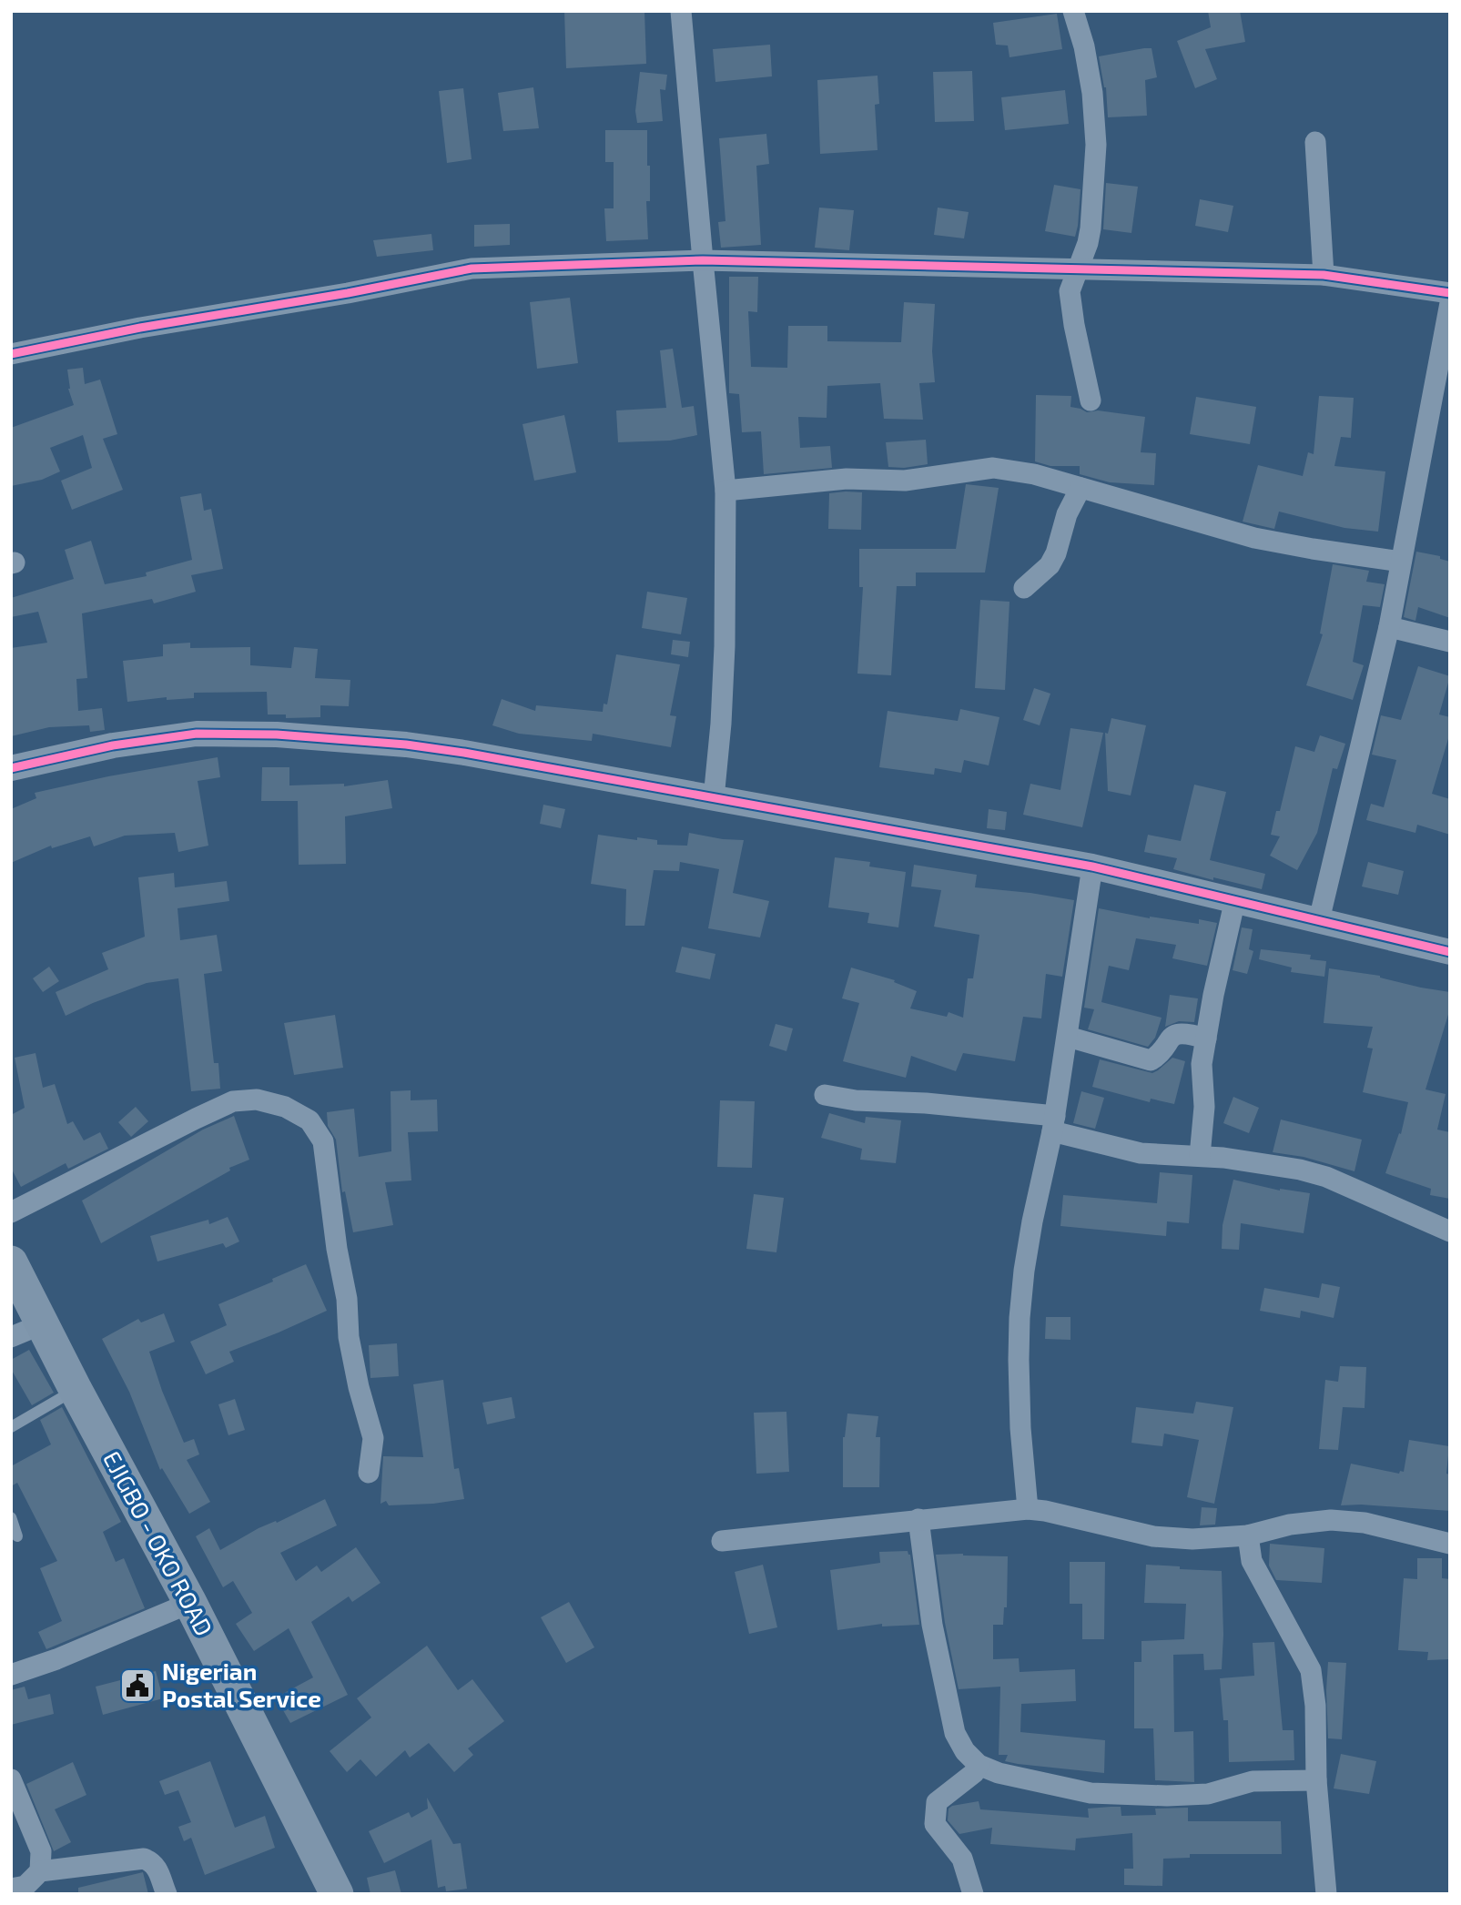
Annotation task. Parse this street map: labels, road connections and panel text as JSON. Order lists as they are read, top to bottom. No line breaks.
{"streets":{"main road":["EJIGBO - OKO ROAD"]},"places":{"public building":["Nigerian Postal Service"]}}
